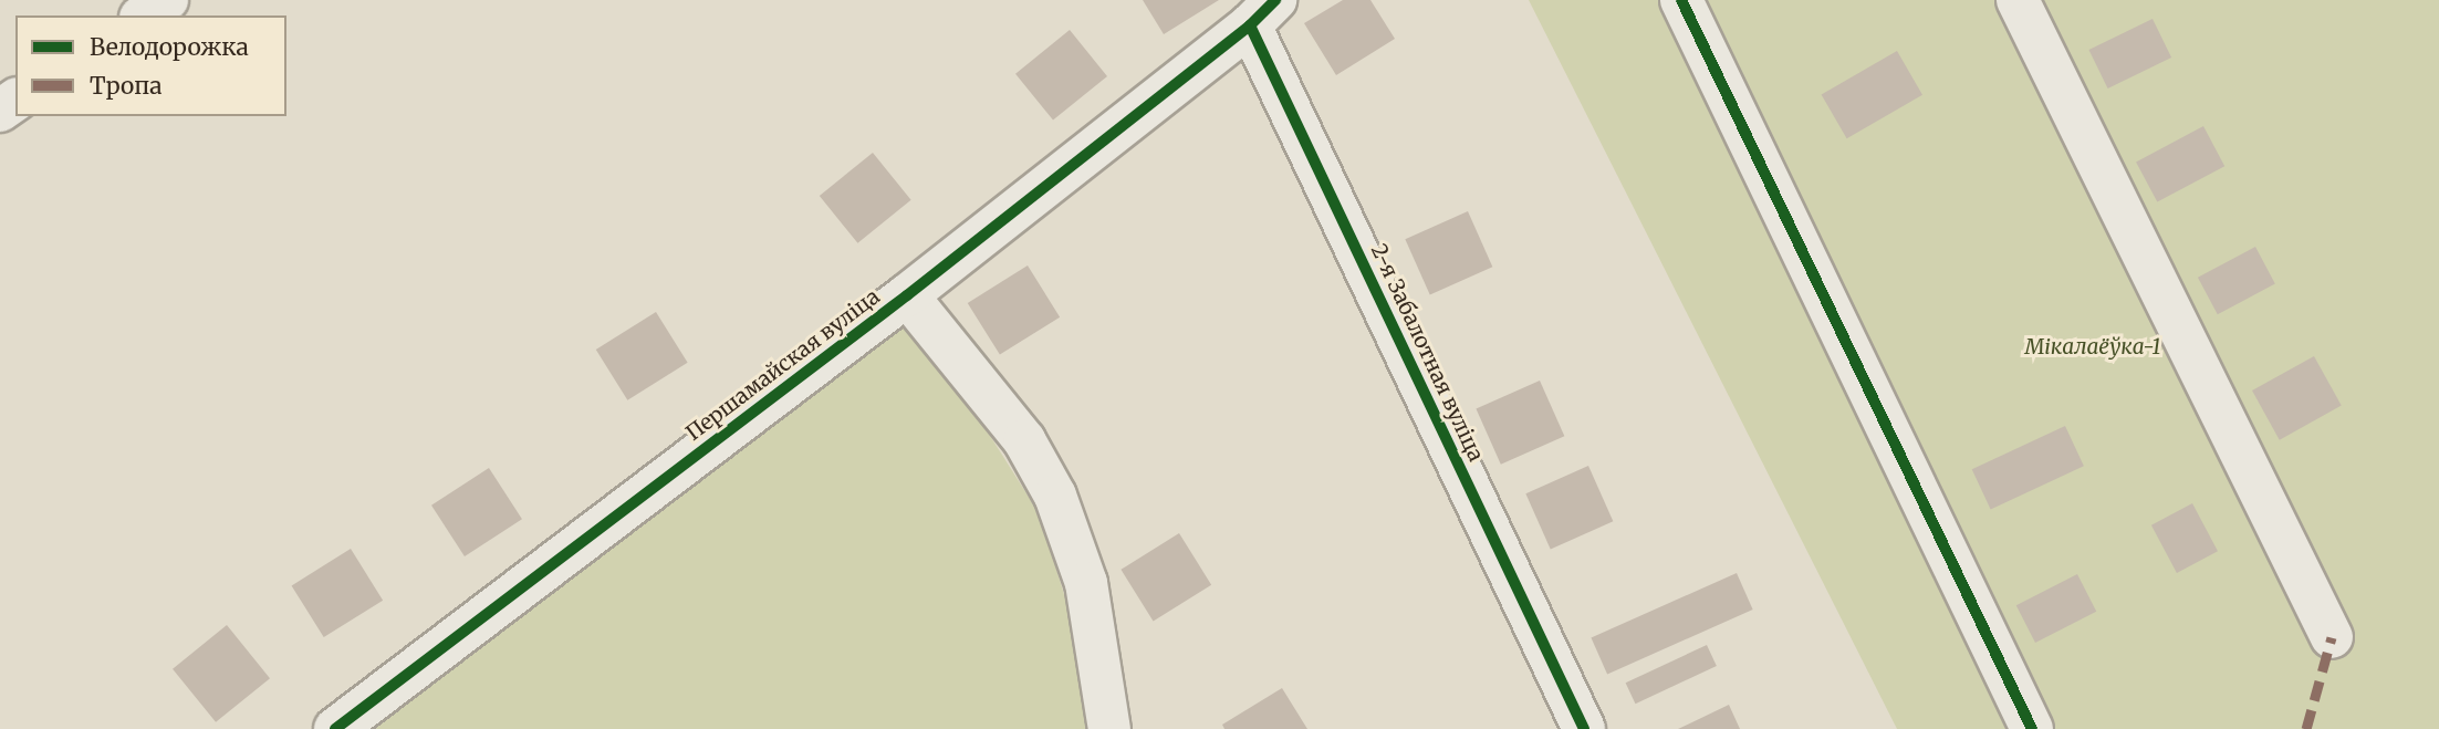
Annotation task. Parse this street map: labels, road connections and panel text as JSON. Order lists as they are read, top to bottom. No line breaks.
{"streets":{"street":["2-я Забалотная вуліца","Першамайская вуліца"]},"crossings":[["2-я Забалотная вуліца","Першамайская вуліца"]],"parks":["Мікалаёўка-1"],"legend":["Велодорожка","Тропа"]}
